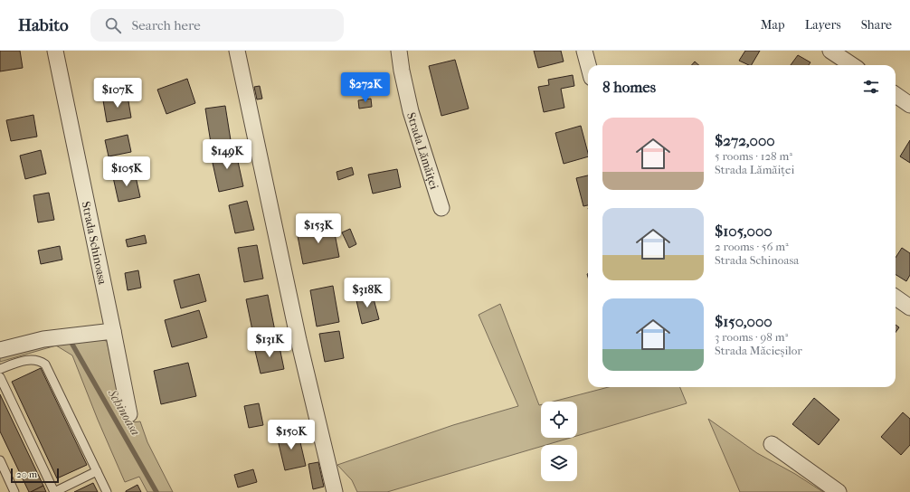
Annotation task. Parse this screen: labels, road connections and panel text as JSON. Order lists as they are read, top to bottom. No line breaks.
{"streets":{"street":["Strada Lămăiței","Strada Schinoasa"]},"water":["Schinoasa"],"scale_bar":"20 m","page":{"header":"Habito","search":"Search here","nav":["Map","Layers","Share"],"heading":"8 homes","price":["$272K","$107K","$149K","$105K","$153K","$318K","$131K","$150K"],"list":[{"name":"$272,000","note":"5 rooms · 128 m² · Strada Lămăiței"},{"name":"$105,000","note":"2 rooms · 56 m² · Strada Schinoasa"},{"name":"$150,000","note":"3 rooms · 98 m² · Strada Măcieșilor"}],"scale":"20 m"}}
